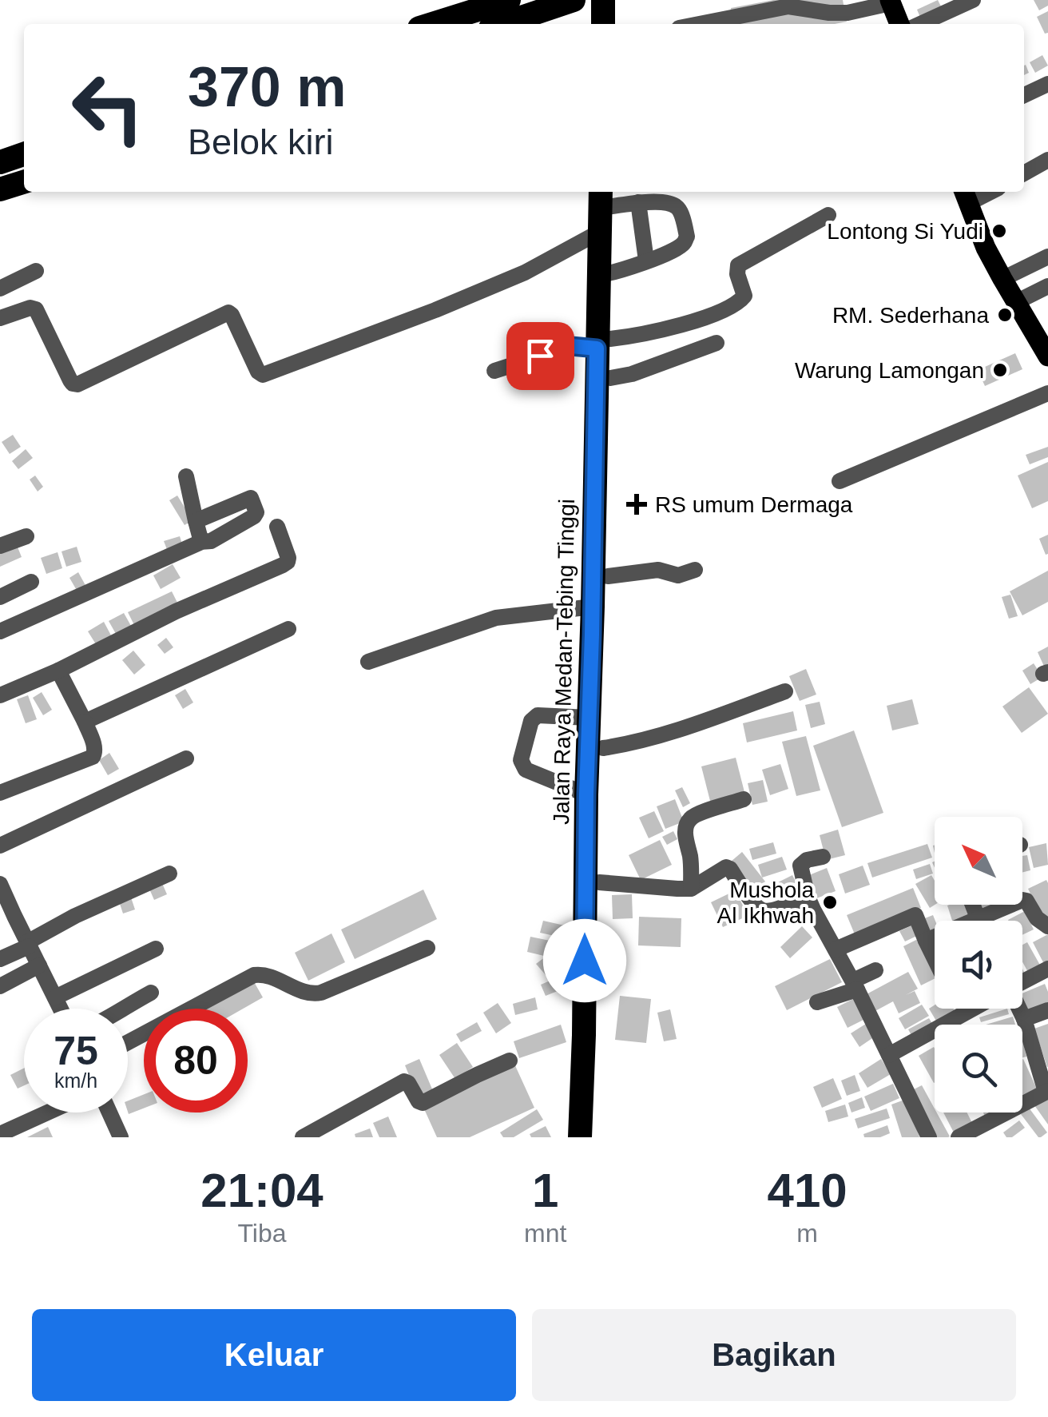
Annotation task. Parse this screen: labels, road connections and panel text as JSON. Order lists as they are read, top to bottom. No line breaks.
{"streets":{"highway":["Jalan Raya Medan-Tebing Tinggi"]},"places":{"other":["Lontong Si Yudi","RM. Sederhana","Warung Lamongan","Mushola Al Ikhwah"],"health":["RS umum Dermaga"]},"north":"top left","page":{"turn":["370 m","Belok kiri"],"speed":"75 km/h","limit":"80","eta":["21:04","Tiba","1","mnt","410","m"],"buttons":["Keluar","Bagikan"]}}
